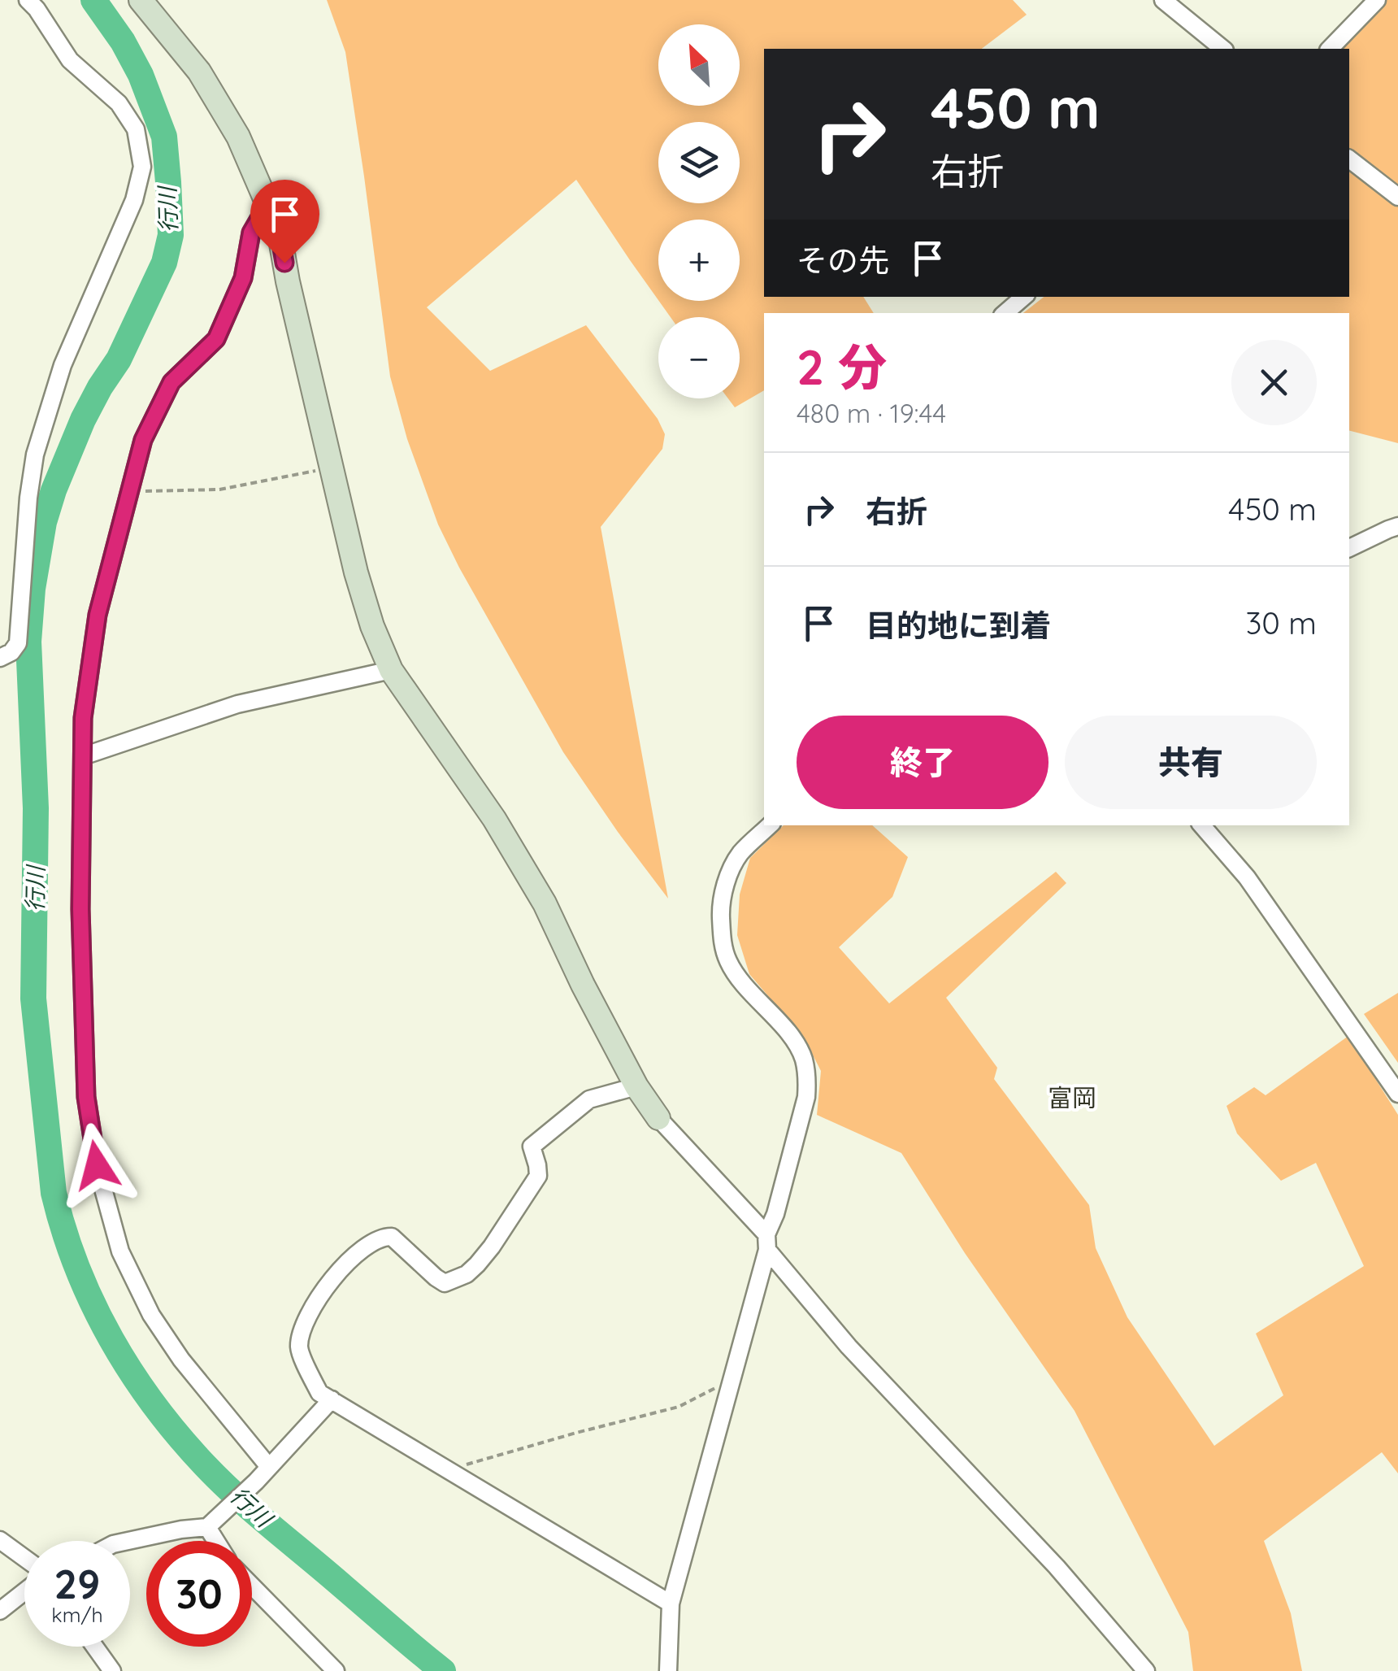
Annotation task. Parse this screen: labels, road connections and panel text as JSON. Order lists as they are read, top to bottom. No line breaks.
{"districts":["富岡"],"water":["行川"],"north":"top left","page":{"map_buttons":["+","−"],"turn":["450 m","右折"],"then":"その先","heading":["2 分","480 m · 19:44"],"list":[{"name":"右折","value":"450 m"},{"name":"目的地に到着","value":"30 m"}],"buttons":["終了","共有"],"speed":"29 km/h","limit":"30"}}
